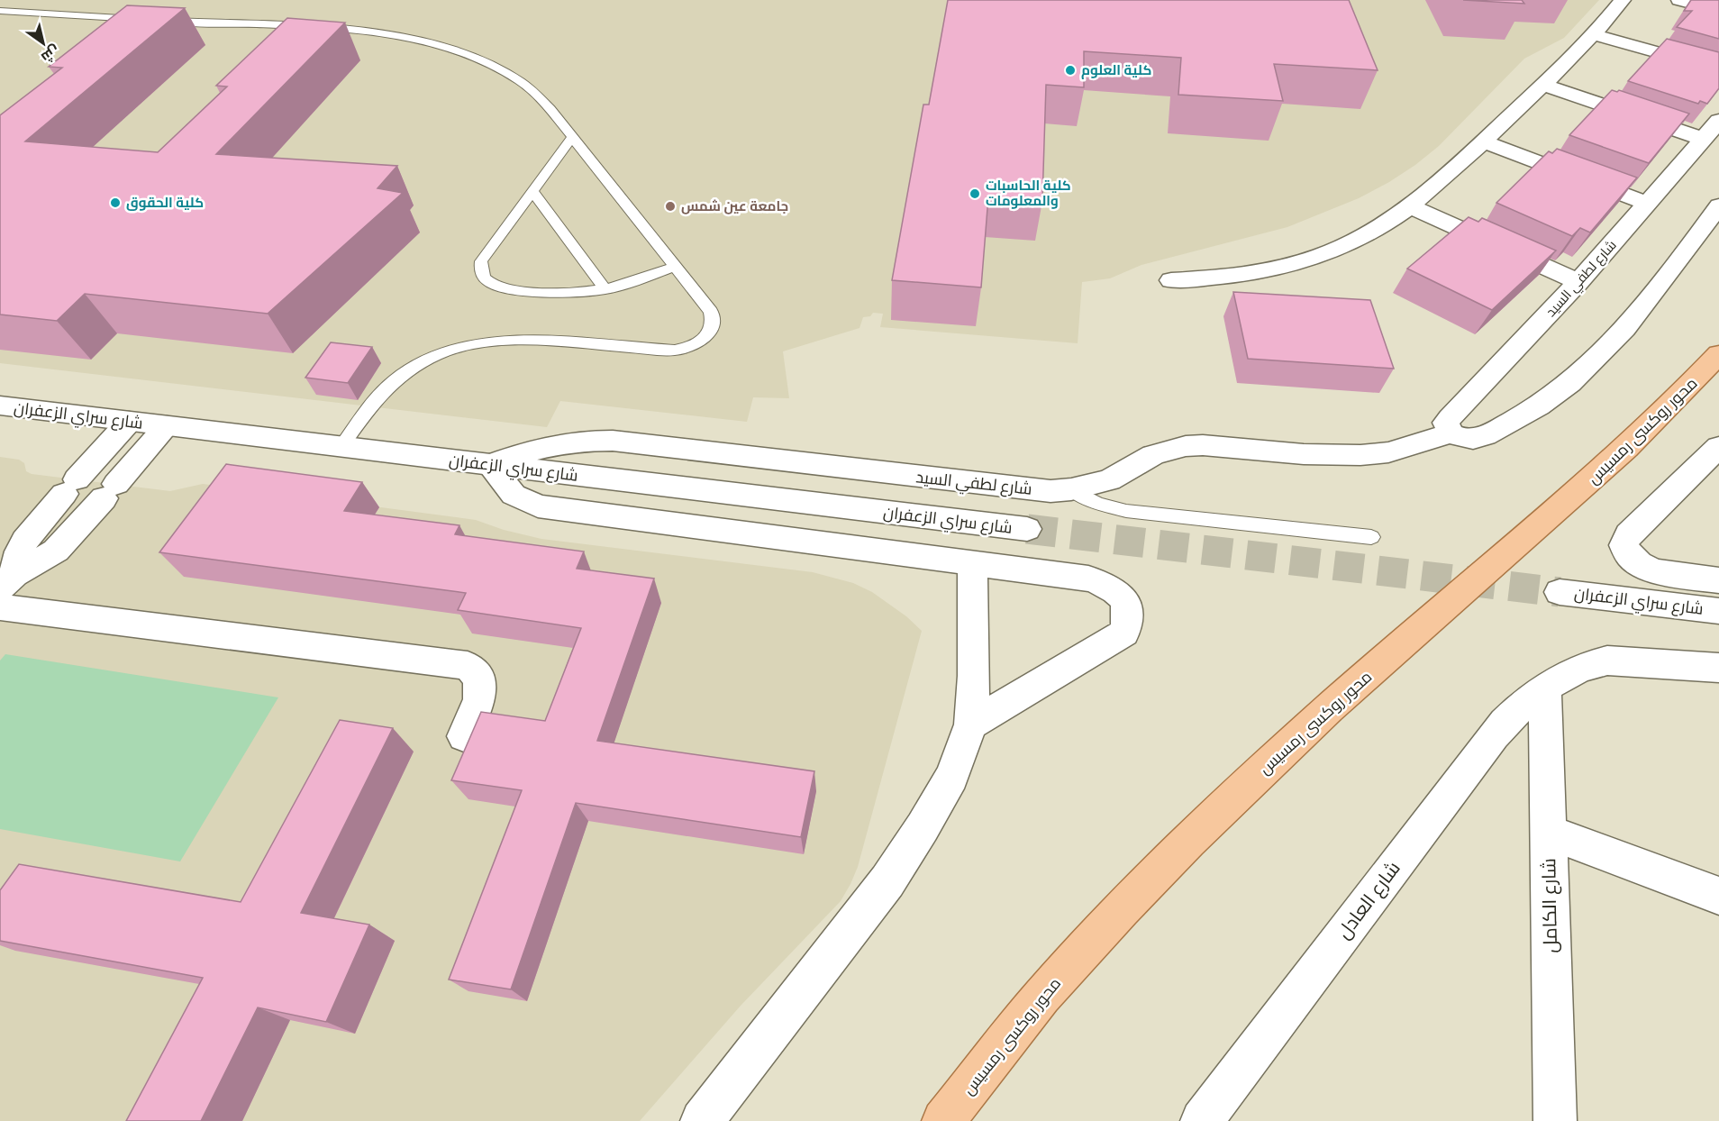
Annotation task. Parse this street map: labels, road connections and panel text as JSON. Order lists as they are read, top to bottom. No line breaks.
{"streets":{"main road":["محور روكسى رمسيس"],"street":["شارع لطفي السيد","شارع سراي الزعفران","شارع العادل","شارع الكامل"]},"crossings":[["شارع لطفي السيد","شارع سراي الزعفران"],["شارع العادل","شارع الكامل"]],"places":["كلية العلوم","كلية الحاسبات والمعلومات","كلية الحقوق","جامعة عين شمس"],"north":"bottom right"}
